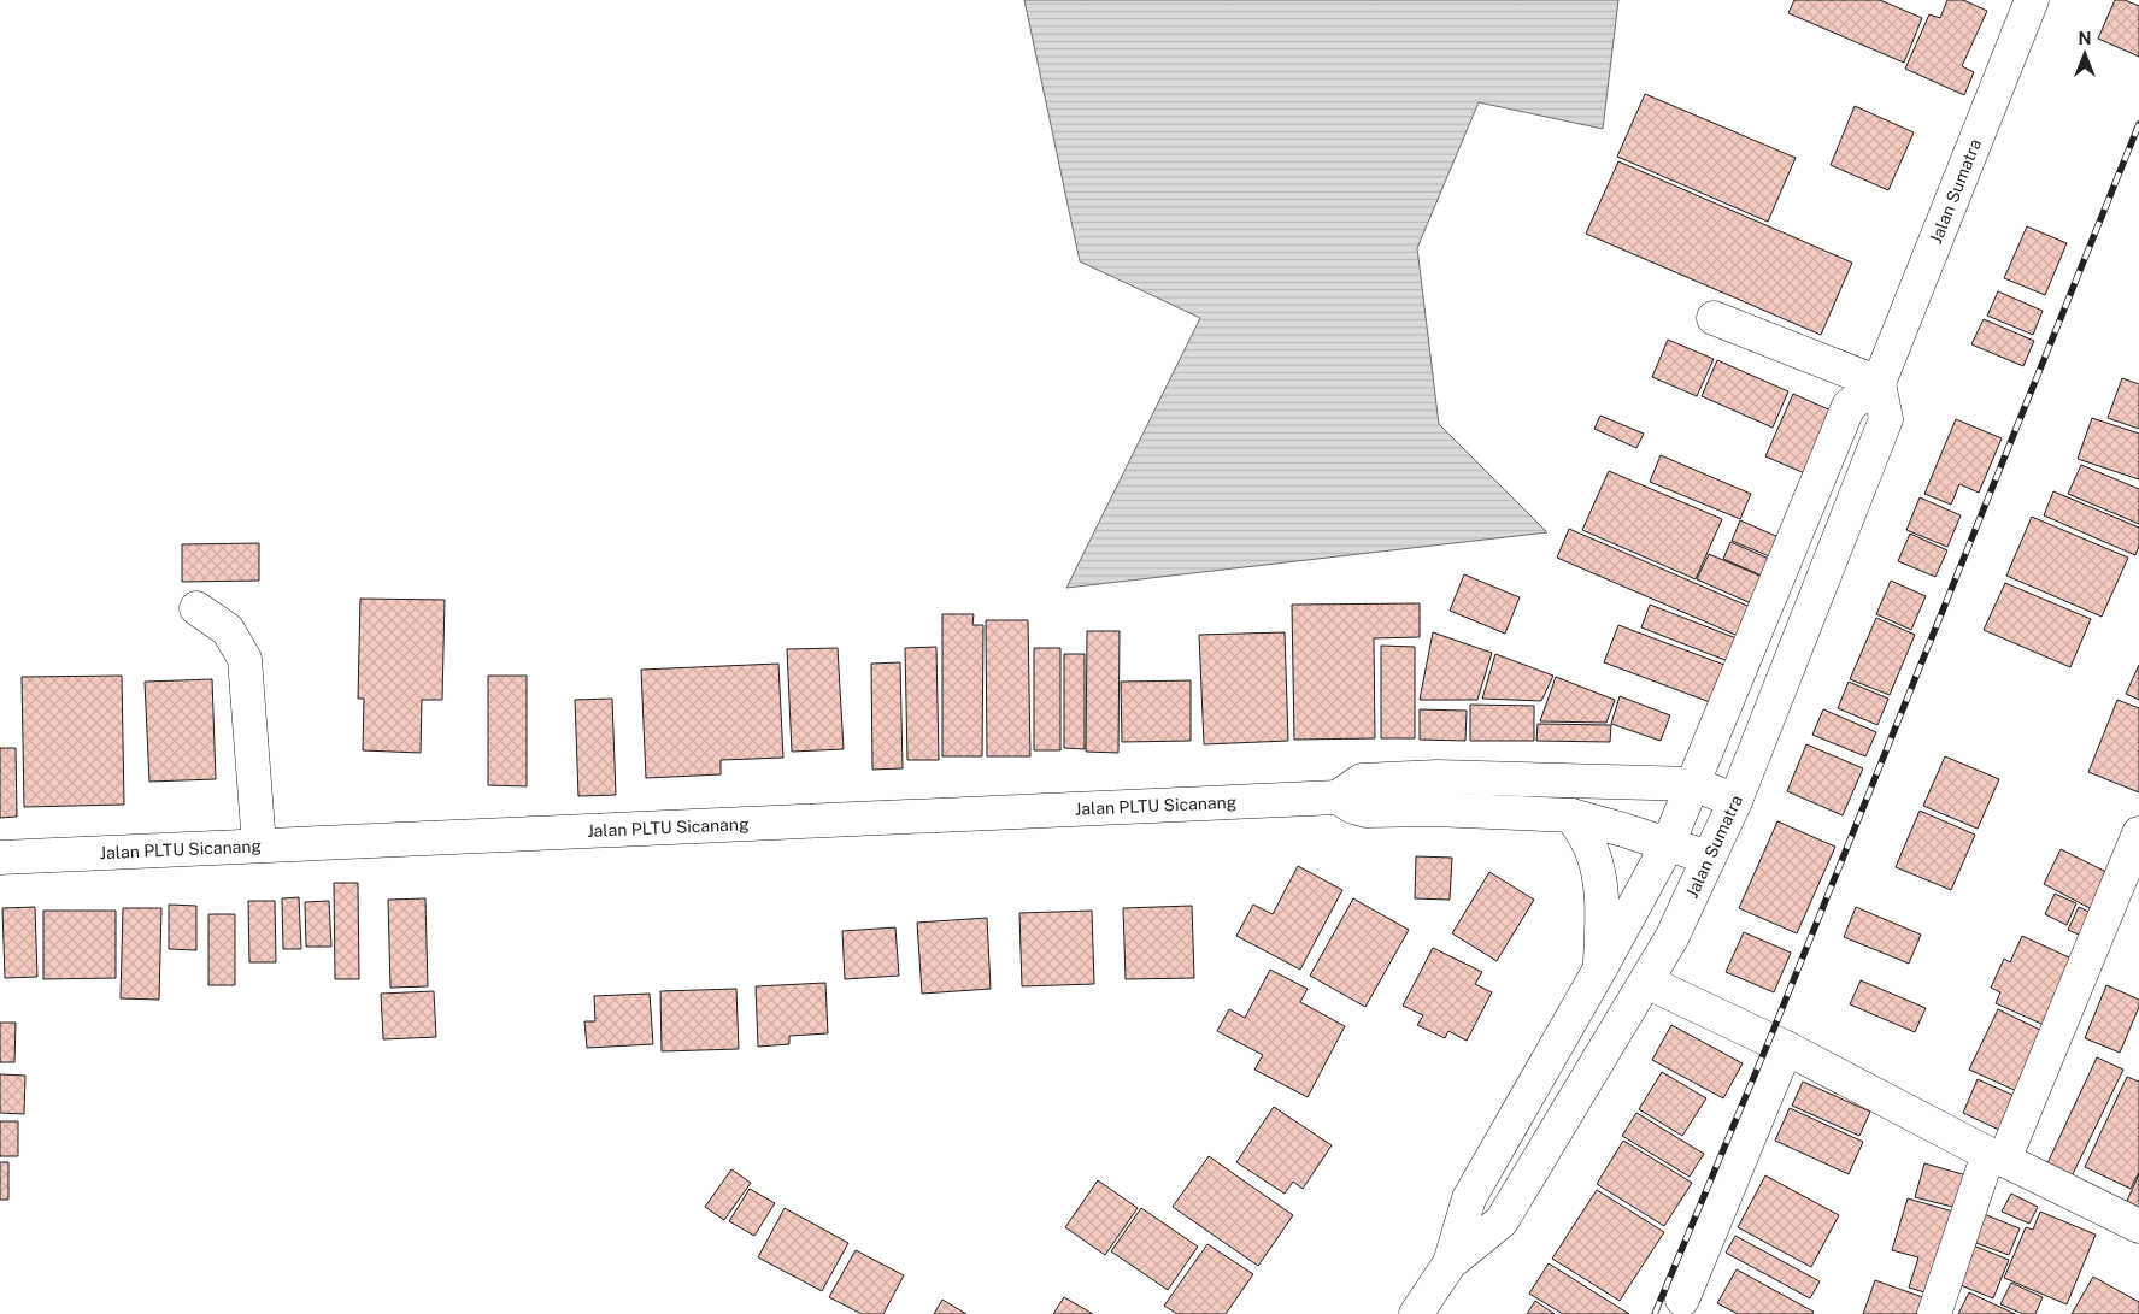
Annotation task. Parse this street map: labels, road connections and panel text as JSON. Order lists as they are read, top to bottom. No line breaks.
{"streets":{"main road":["Jalan Sumatra","Jalan PLTU Sicanang"]},"crossings":[["Jalan Sumatra","Jalan PLTU Sicanang"]],"north":"top"}
